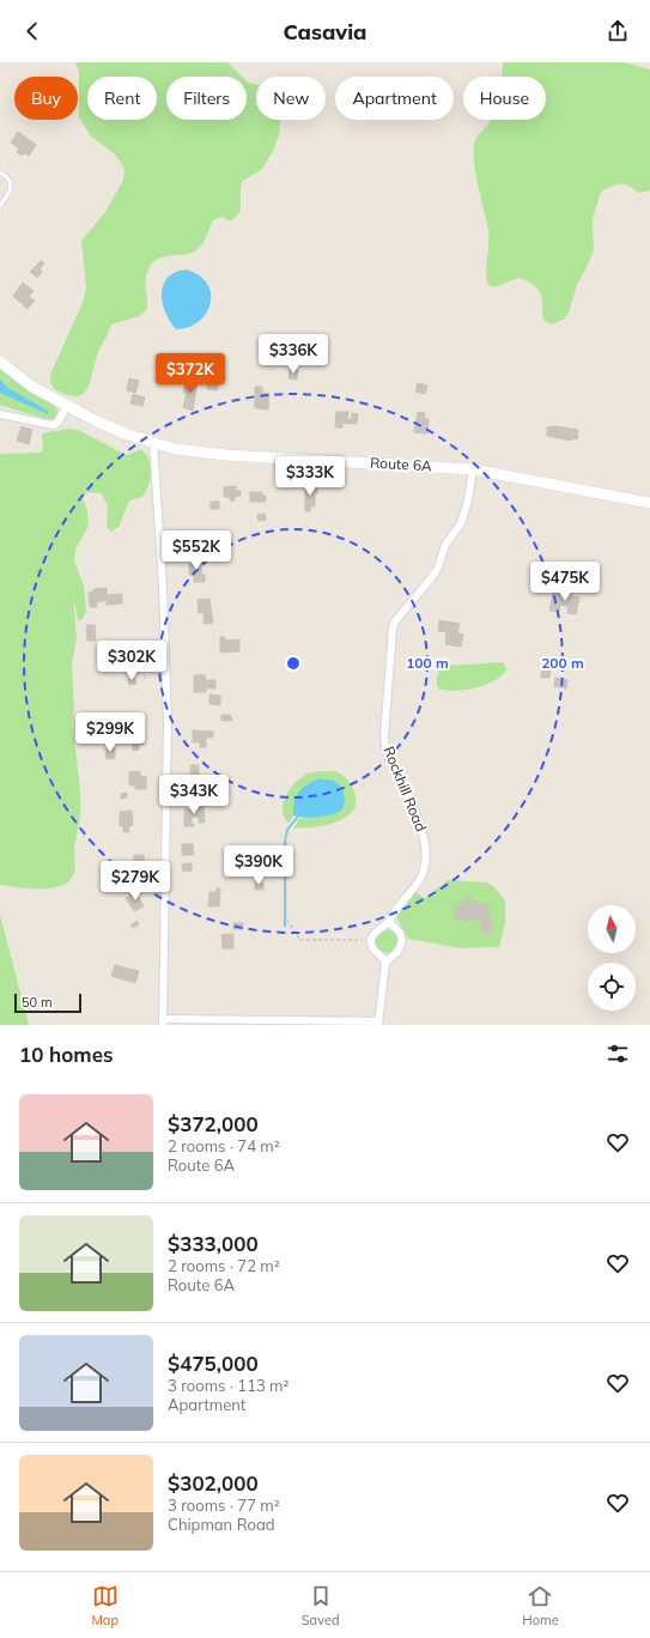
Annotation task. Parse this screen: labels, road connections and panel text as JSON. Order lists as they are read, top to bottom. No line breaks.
{"streets":{"main road":["Route 6A"],"street":["Rockhill Road"]},"crossings":[["Route 6A","Rockhill Road"]],"scale_bar":"50 m","north":"top","page":{"header":"Casavia","chip":["Buy","Rent","Filters","New","Apartment","House"],"price":["$336K","$372K","$333K","$552K","$475K","$302K","$299K","$343K","$390K","$279K"],"scale":"50 m","heading":"10 homes","list":[{"name":"$372,000","note":"2 rooms · 74 m² · Route 6A"},{"name":"$333,000","note":"2 rooms · 72 m² · Route 6A"},{"name":"$475,000","note":"3 rooms · 113 m² · Apartment"},{"name":"$302,000","note":"3 rooms · 77 m² · Chipman Road"}],"tabs":["Map","Saved","Home"]},"rings":["100 m","200 m"]}
